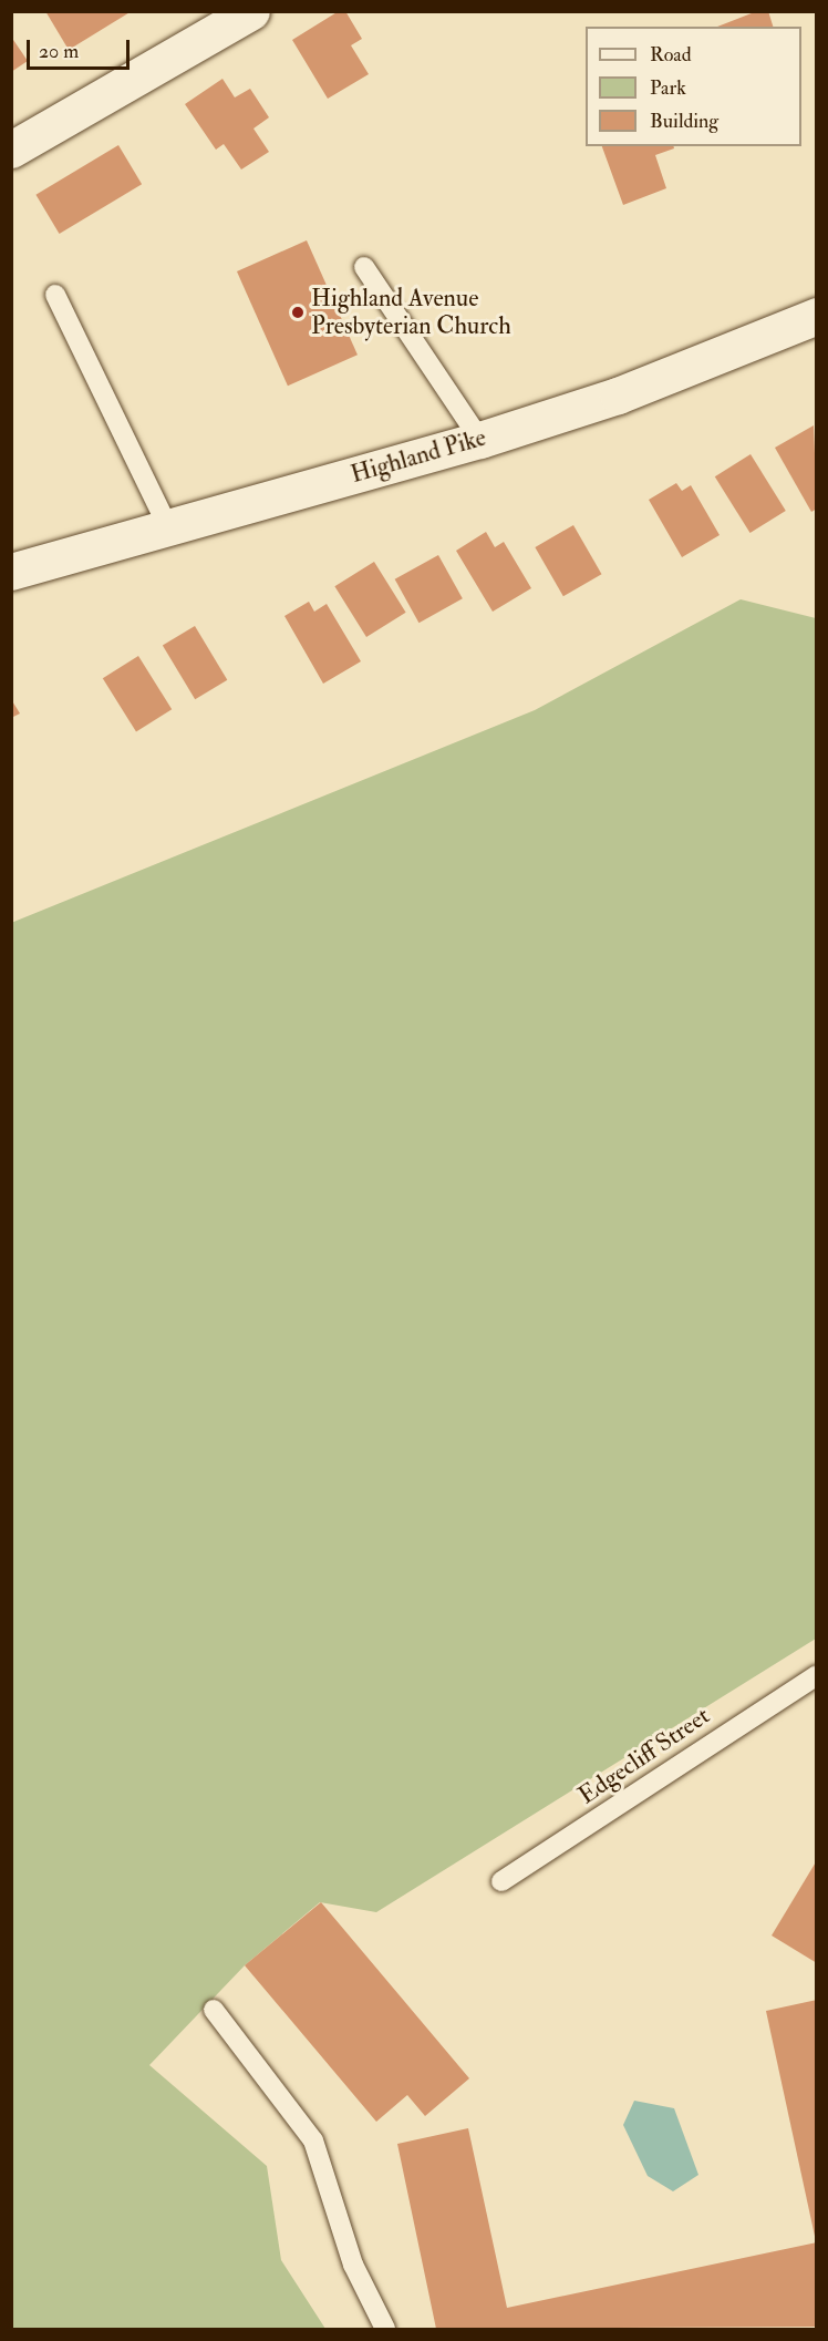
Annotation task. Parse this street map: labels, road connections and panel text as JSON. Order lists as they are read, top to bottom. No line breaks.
{"streets":{"street":["Highland Pike"],"lane":["Edgecliff Street"]},"places":["Highland Avenue Presbyterian Church"],"legend":["Road","Park","Building"],"scale_bar":"20 m"}
